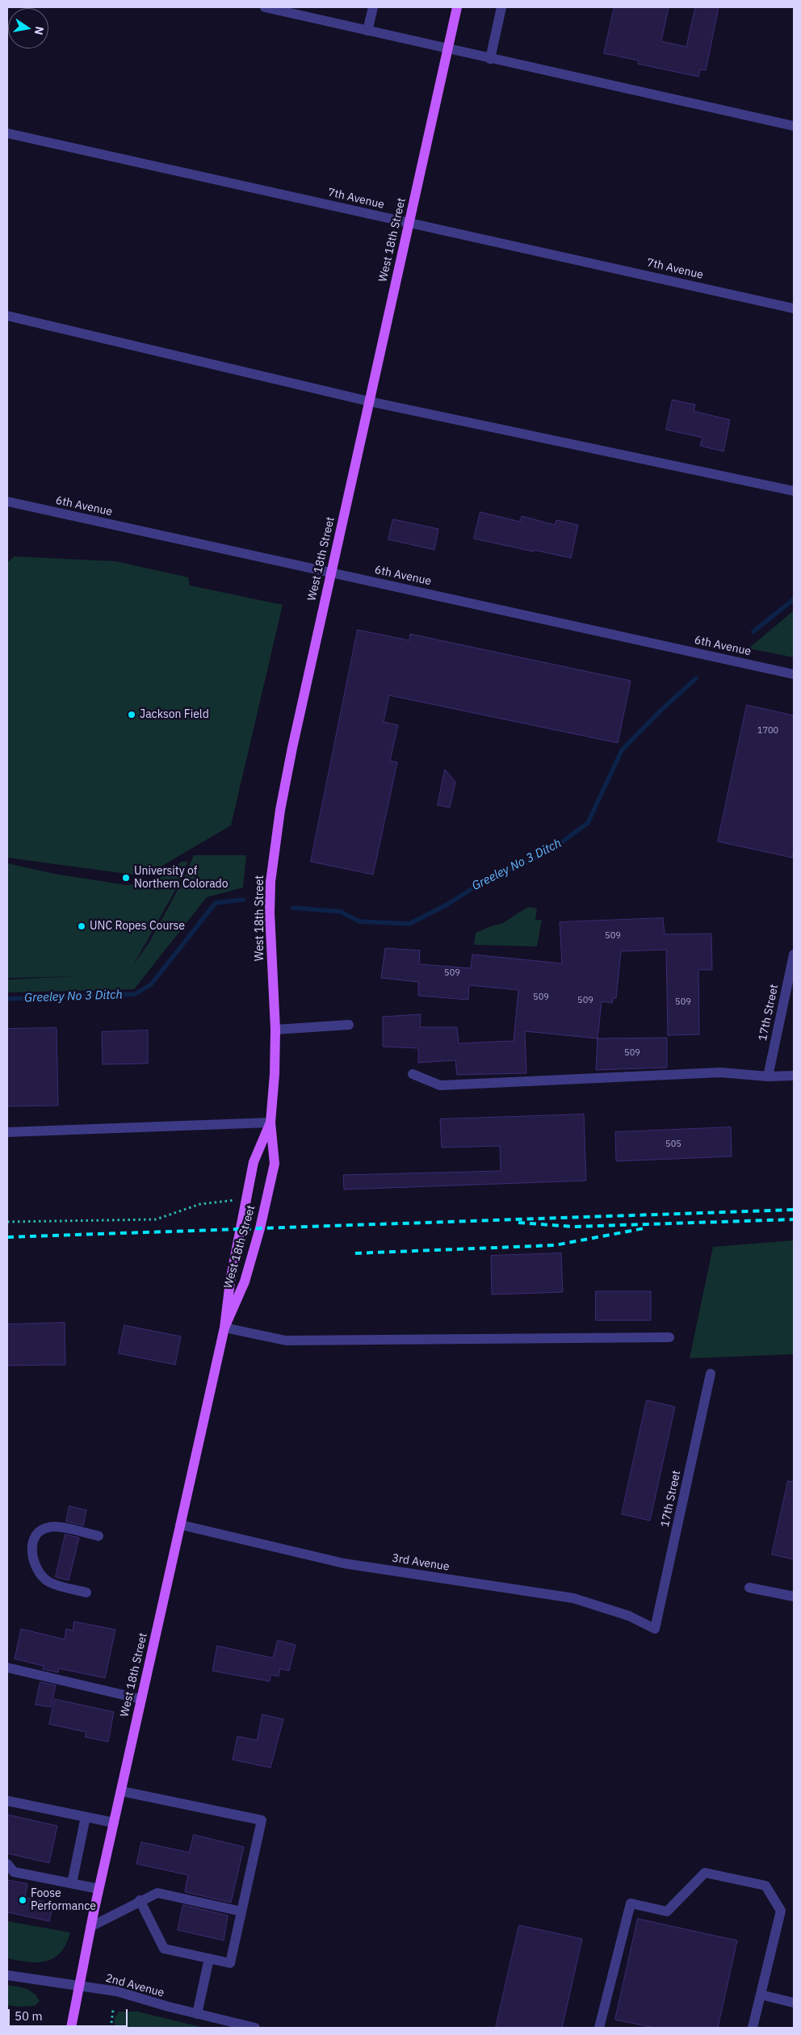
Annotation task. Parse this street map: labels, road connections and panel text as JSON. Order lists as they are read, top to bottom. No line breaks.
{"streets":{"main road":["West 18th Street"],"street":["7th Avenue","6th Avenue","17th Street","3rd Avenue","2nd Avenue"]},"crossings":[["7th Avenue","West 18th Street"],["West 18th Street","6th Avenue"],["West 18th Street","3rd Avenue"],["West 18th Street","2nd Avenue"],["17th Street","3rd Avenue"]],"water":["Greeley No 3 Ditch"],"places":["Jackson Field","University of Northern Colorado","UNC Ropes Course","Foose Performance"],"house_numbers":["1700","509","509","509","509","509","509","505"],"scale_bar":"50 m","north":"right"}
